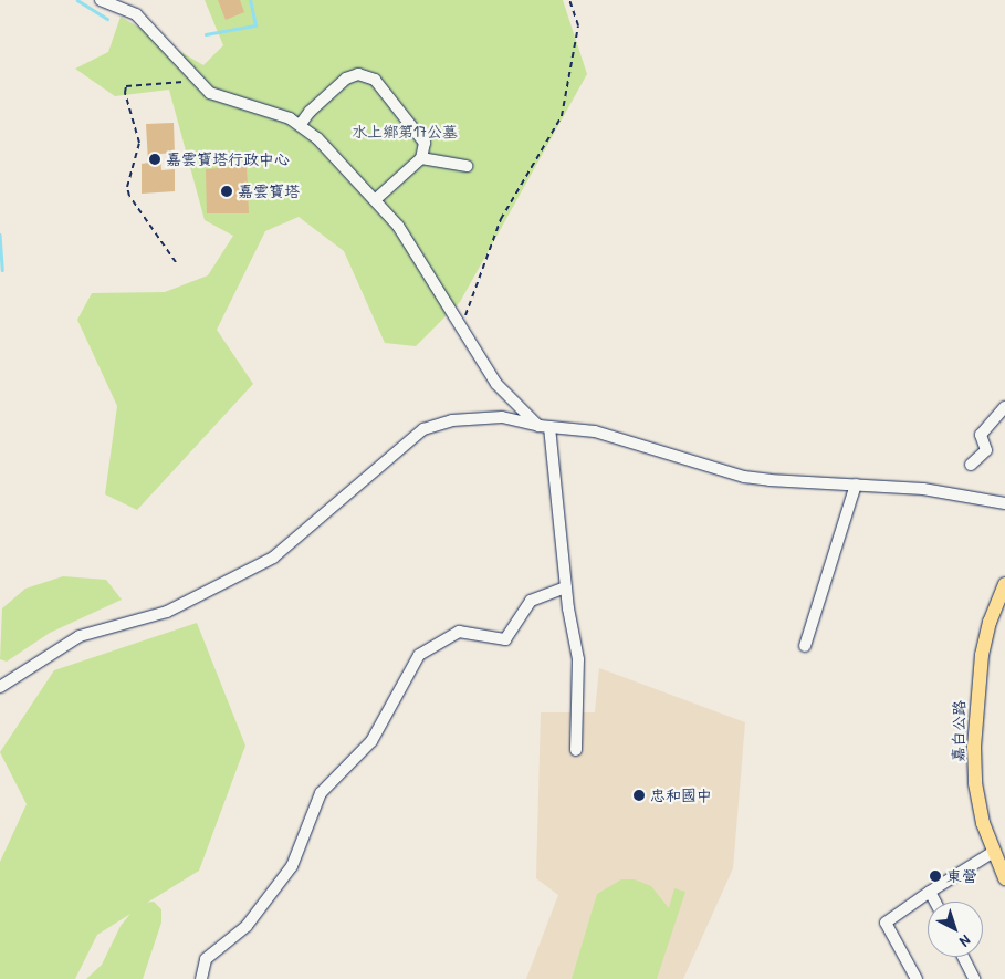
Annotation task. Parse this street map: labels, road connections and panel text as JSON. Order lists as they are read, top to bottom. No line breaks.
{"streets":{"main road":["嘉白公路"]},"parks":["水上鄉第17公墓"],"places":["嘉雲寶塔行政中心","嘉雲寶塔","忠和國中","東營"],"north":"bottom right"}
